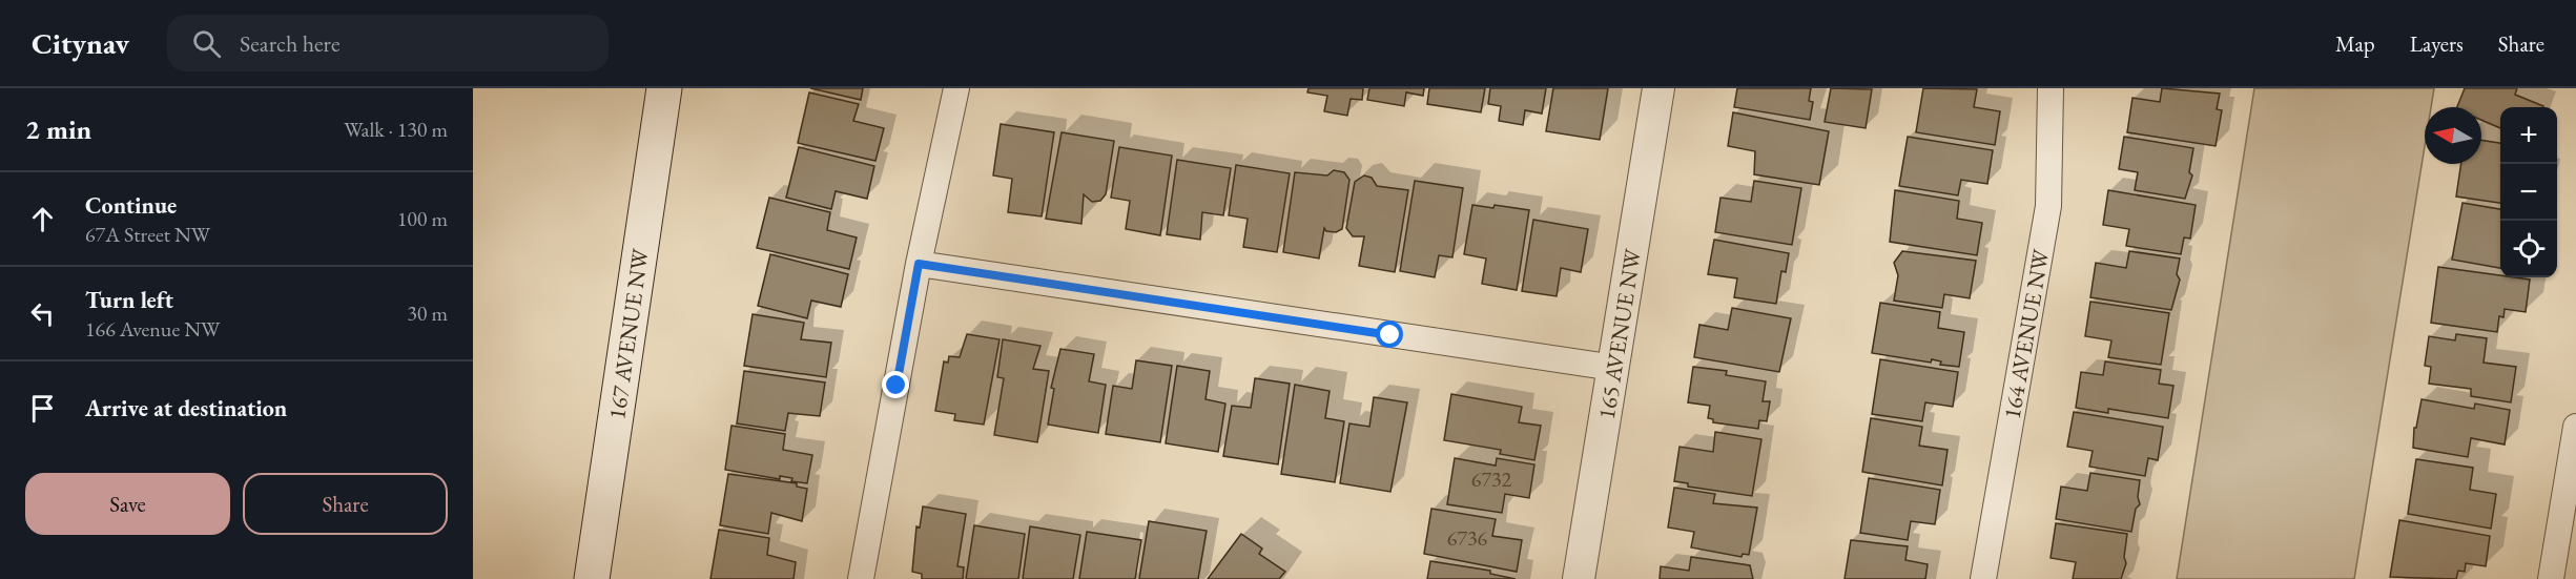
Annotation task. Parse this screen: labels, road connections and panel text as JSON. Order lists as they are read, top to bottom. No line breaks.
{"streets":{"main road":["167 AVENUE NW"],"street":["165 AVENUE NW","164 AVENUE NW"]},"house_numbers":["6732","6736"],"north":"left","page":{"header":"Citynav","search":"Search here","nav":["Map","Layers","Share"],"heading":["2 min","Walk · 130 m"],"map_buttons":["+","−"],"list":[["Continue","67A Street NW","100 m"],["Turn left","166 Avenue NW","30 m"],"Arrive at destination"],"buttons":["Save","Share"]}}
